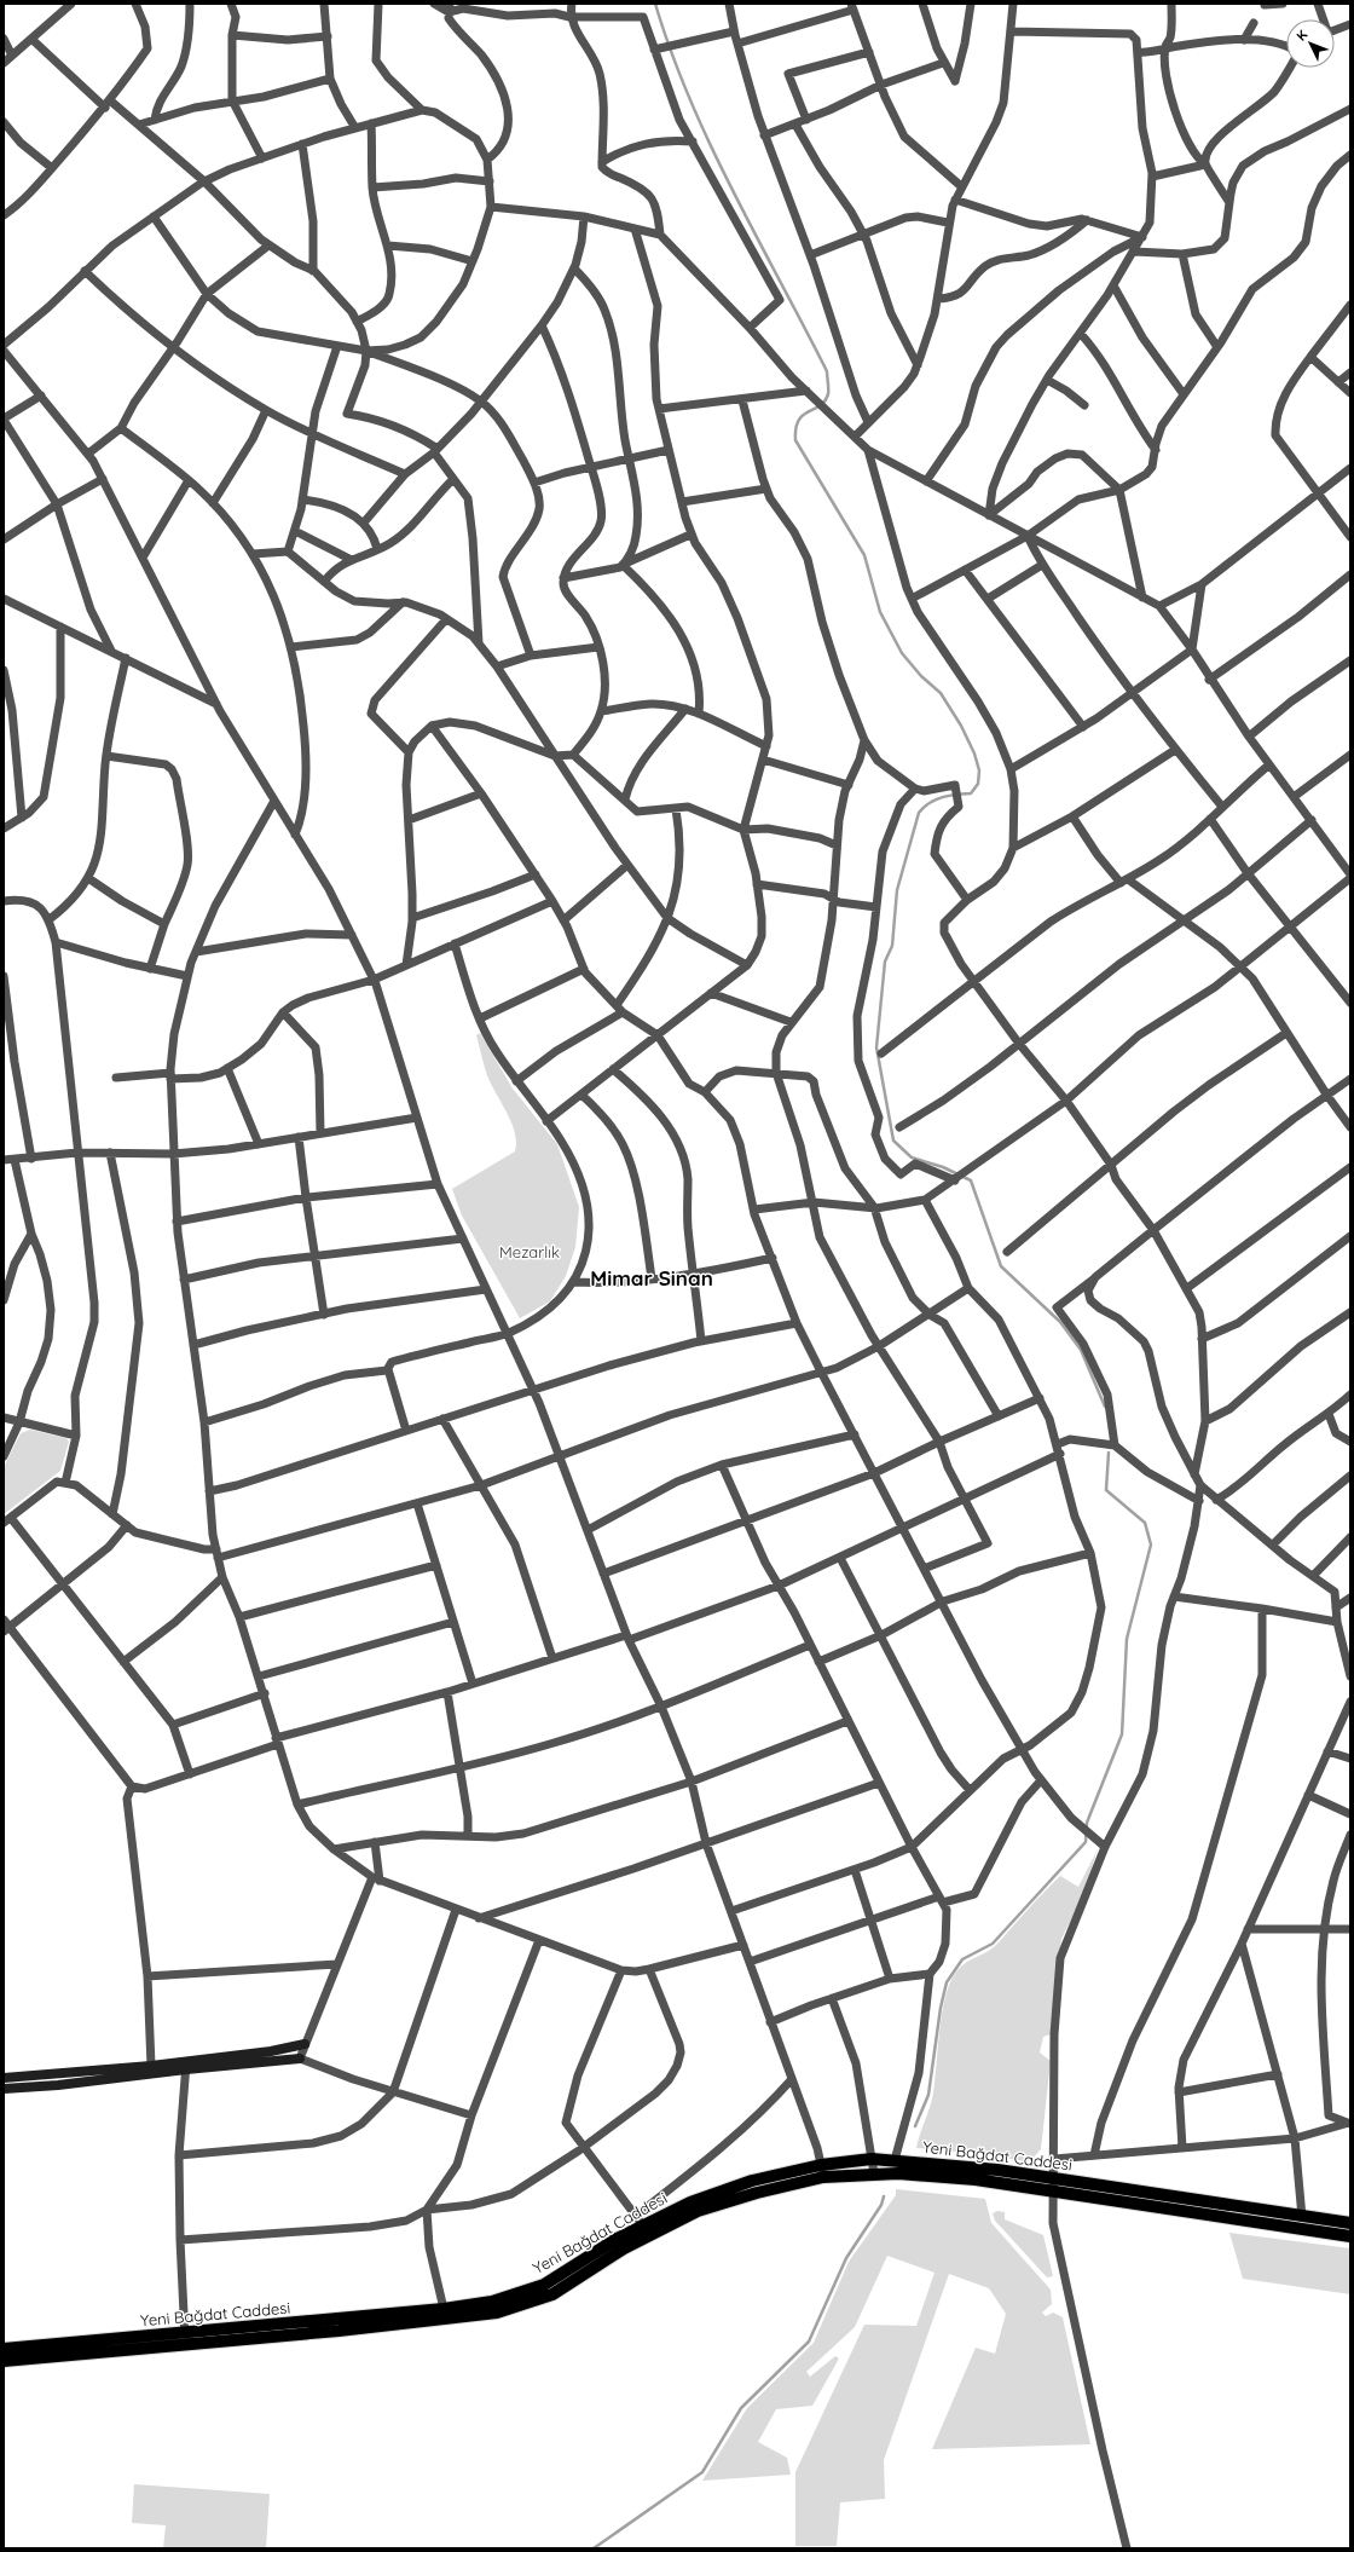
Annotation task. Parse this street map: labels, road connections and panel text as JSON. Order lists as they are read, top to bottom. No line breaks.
{"streets":{"main road":["Yeni Bağdat Caddesi"]},"districts":["Mimar Sinan"],"parks":["Mezarlık"],"north":"top left"}
